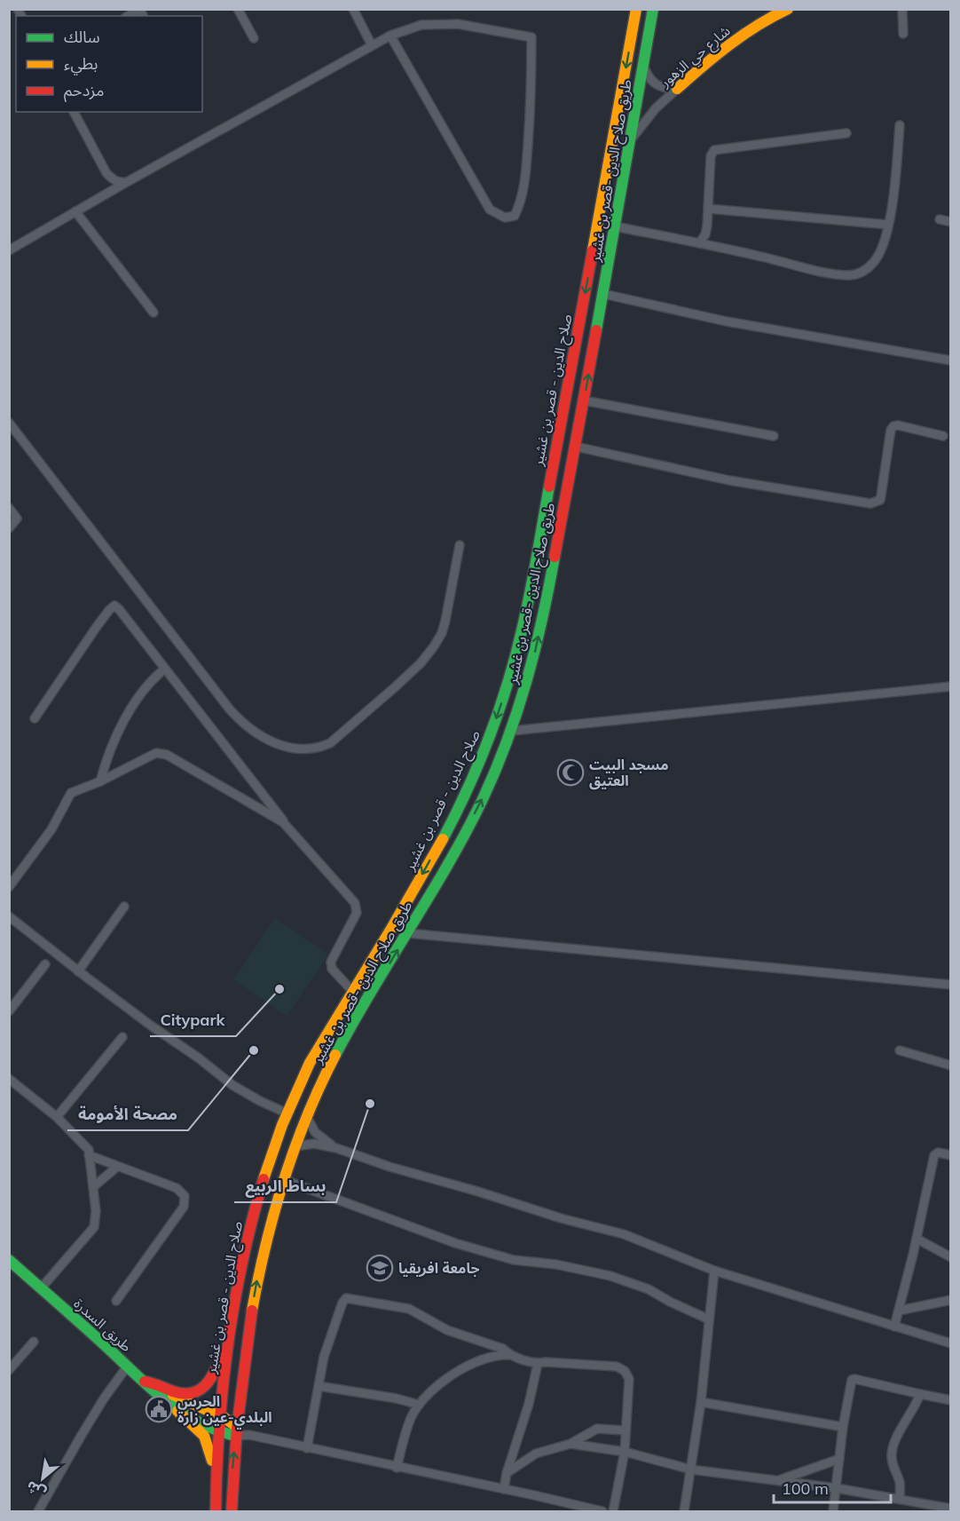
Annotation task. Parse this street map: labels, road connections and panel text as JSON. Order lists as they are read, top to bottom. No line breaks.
{"streets":{"main road":["شارع حي الزهور","طريق صلاح الدين -قصر بن غشير","صلاح الدين - قصر بن غشير","طريق السدرة"]},"crossings":[["شارع حي الزهور","طريق صلاح الدين -قصر بن غشير"]],"one_way":["طريق صلاح الدين -قصر بن غشير","صلاح الدين - قصر بن غشير"],"places":{"mosque":["مسجد البيت العتيق"],"other":["Citypark","مصحة الأمومة","بساط الربيع"],"school or university":["جامعة افريقيا"],"public building":["الحرس البلدي-عين زارة"]},"legend":["سالك","بطيء","مزدحم"],"scale_bar":"100 m","north":"bottom left"}
